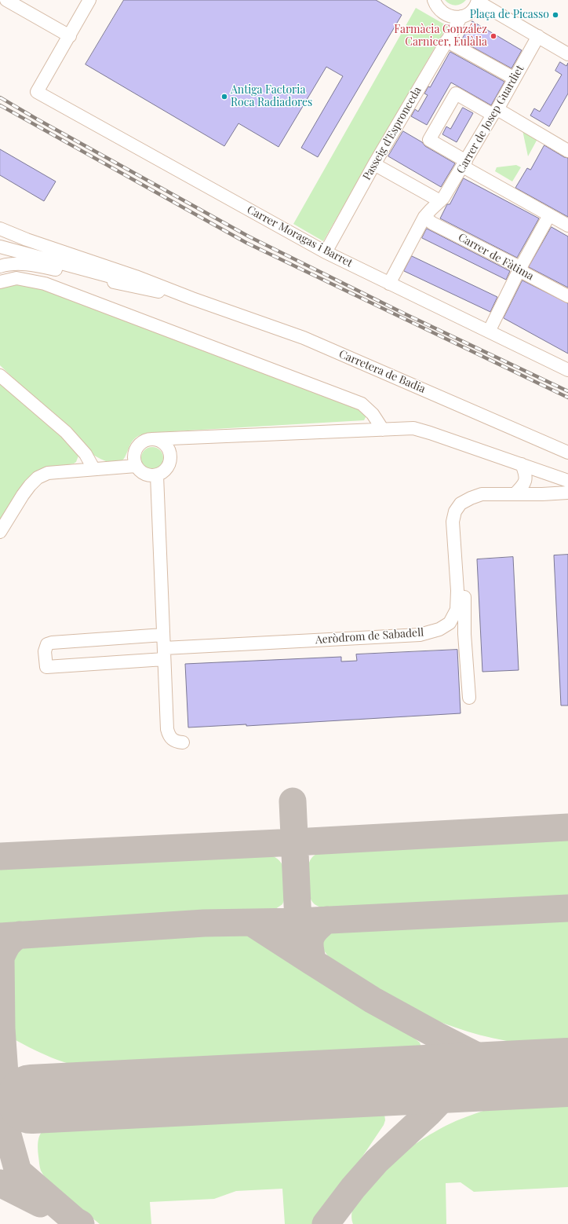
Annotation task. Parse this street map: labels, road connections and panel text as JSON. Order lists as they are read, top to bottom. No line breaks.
{"streets":{"street":["Carrer de Josep Guardiet","Passeig d'Espronceda","Carrer Moragas i Barret","Carrer de Fàtima","Carretera de Badia","Aeròdrom de Sabadell"]},"crossings":[["Carrer de Josep Guardiet","Carrer Moragas i Barret"],["Carrer de Josep Guardiet","Carrer de Fàtima"],["Passeig d'Espronceda","Carrer Moragas i Barret"]],"places":["Plaça de Picasso","Farmàcia González Carnicer, Eulàlia","Antiga Factoria Roca Radiadores"]}
